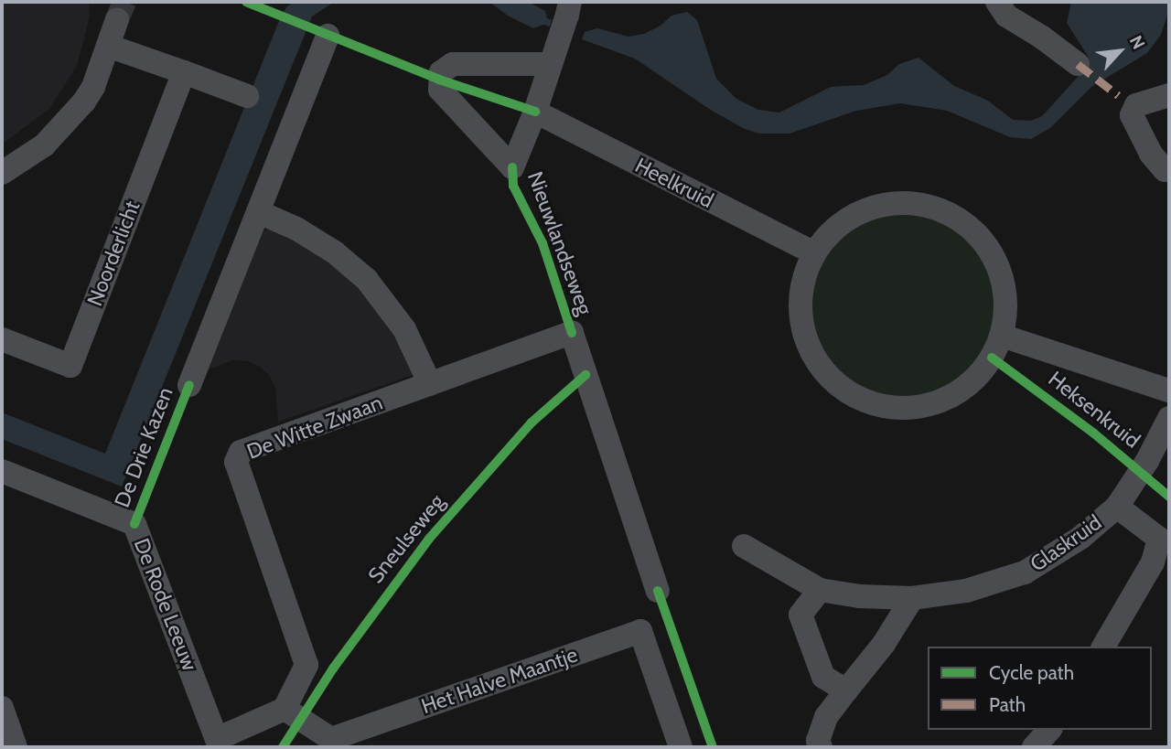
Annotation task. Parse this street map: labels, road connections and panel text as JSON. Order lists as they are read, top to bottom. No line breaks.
{"streets":{"street":["Heelkruid","Nieuwlandseweg","Noorderlicht","De Witte Zwaan","De Drie Kazen","Glaskruid","De Rode Leeuw","Het Halve Maantje"],"cycle path":["Heksenkruid","Sneulseweg"]},"crossings":[["Heelkruid","Nieuwlandseweg"],["Nieuwlandseweg","De Witte Zwaan"]],"legend":["Cycle path","Path"],"north":"top right"}
